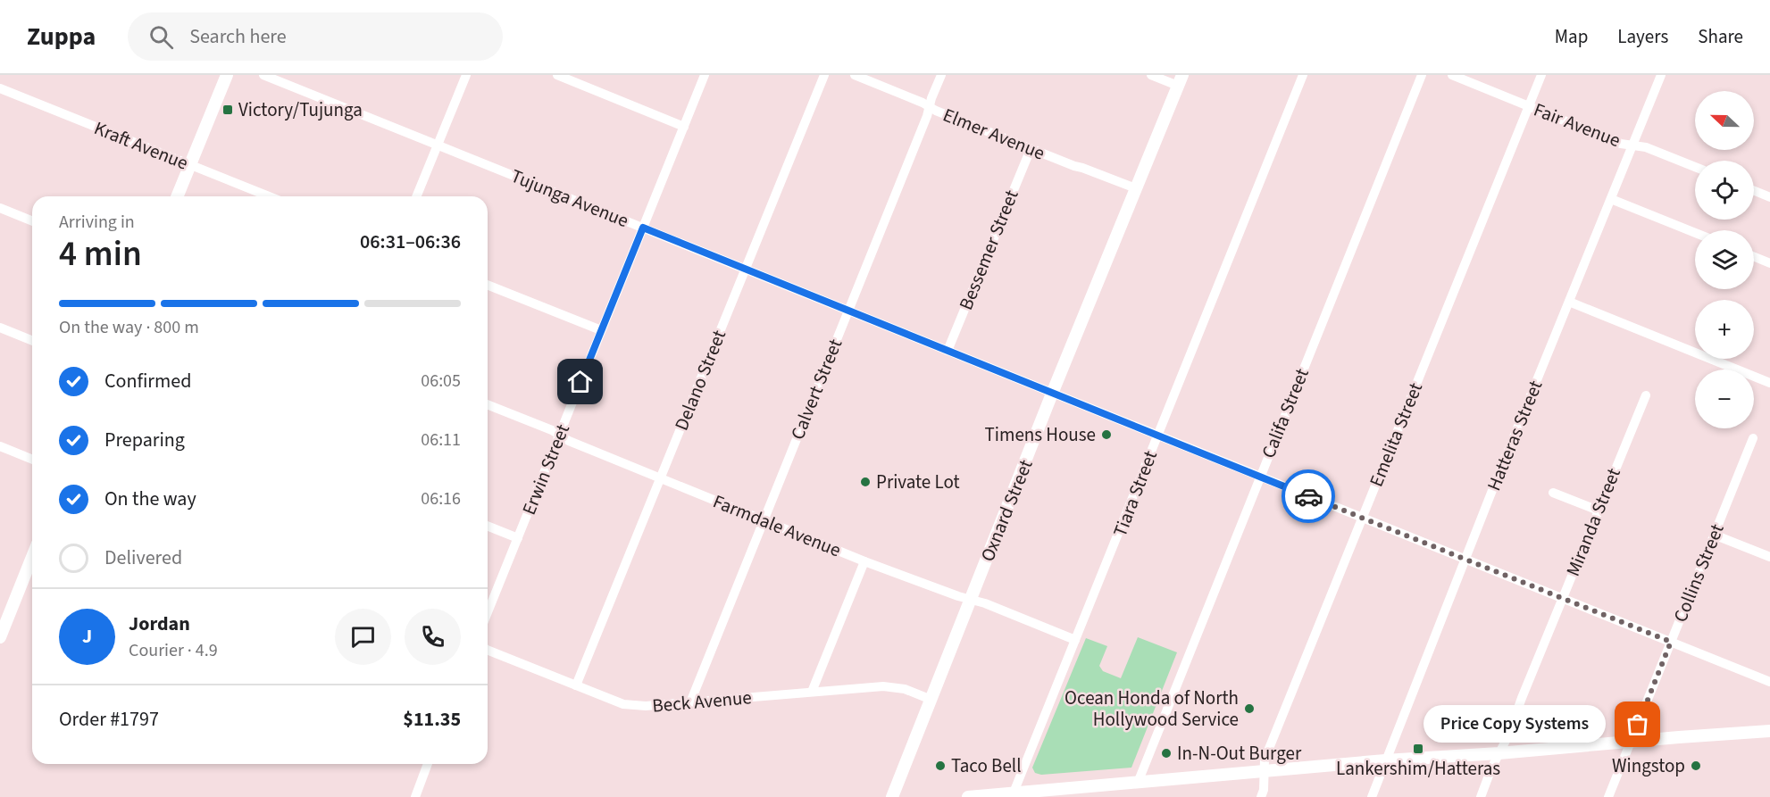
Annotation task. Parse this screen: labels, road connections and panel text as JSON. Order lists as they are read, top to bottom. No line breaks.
{"streets":{"main road":["Oxnard Street"],"street":["Fair Avenue","Elmer Avenue","Kraft Avenue","Tujunga Avenue","Bessemer Street","Delano Street","Calvert Street","Califa Street","Emelita Street","Hatteras Street","Erwin Street","Tiara Street","Miranda Street","Farmdale Avenue","Collins Street","Beck Avenue"]},"crossings":[["Fair Avenue","Emelita Street"],["Fair Avenue","Hatteras Street"],["Elmer Avenue","Bessemer Street"],["Elmer Avenue","Calvert Street"],["Elmer Avenue","Oxnard Street"],["Tujunga Avenue","Bessemer Street"],["Tujunga Avenue","Delano Street"],["Tujunga Avenue","Calvert Street"],["Tujunga Avenue","Califa Street"],["Tujunga Avenue","Emelita Street"],["Tujunga Avenue","Hatteras Street"],["Tujunga Avenue","Erwin Street"],["Tujunga Avenue","Tiara Street"],["Tujunga Avenue","Oxnard Street"],["Tujunga Avenue","Miranda Street"],["Tujunga Avenue","Collins Street"],["Delano Street","Farmdale Avenue"],["Delano Street","Beck Avenue"],["Calvert Street","Farmdale Avenue"],["Calvert Street","Beck Avenue"],["Erwin Street","Farmdale Avenue"],["Tiara Street","Farmdale Avenue"],["Oxnard Street","Farmdale Avenue"],["Oxnard Street","Beck Avenue"]],"places":{"transit":["Victory/Tujunga","Lankershim/Hatteras"],"other":["Timens House","Private Lot","Ocean Honda of North Hollywood Service","Price Copy Systems","In-N-Out Burger","Taco Bell","Wingstop"]},"north":"left","page":{"header":"Zuppa","search":"Search here","nav":["Map","Layers","Share"],"map_buttons":["+","−"],"heading":["4 min","Arriving in","06:31–06:36"],"panel":["Jordan","Courier · 4.9","Order #1797","$11.35"],"bar":"On the way · 800 m","list":[["Confirmed","06:05"],["Preparing","06:11"],["On the way","06:16"],"Delivered"],"round":"J","bubble":"Price Copy Systems"}}
